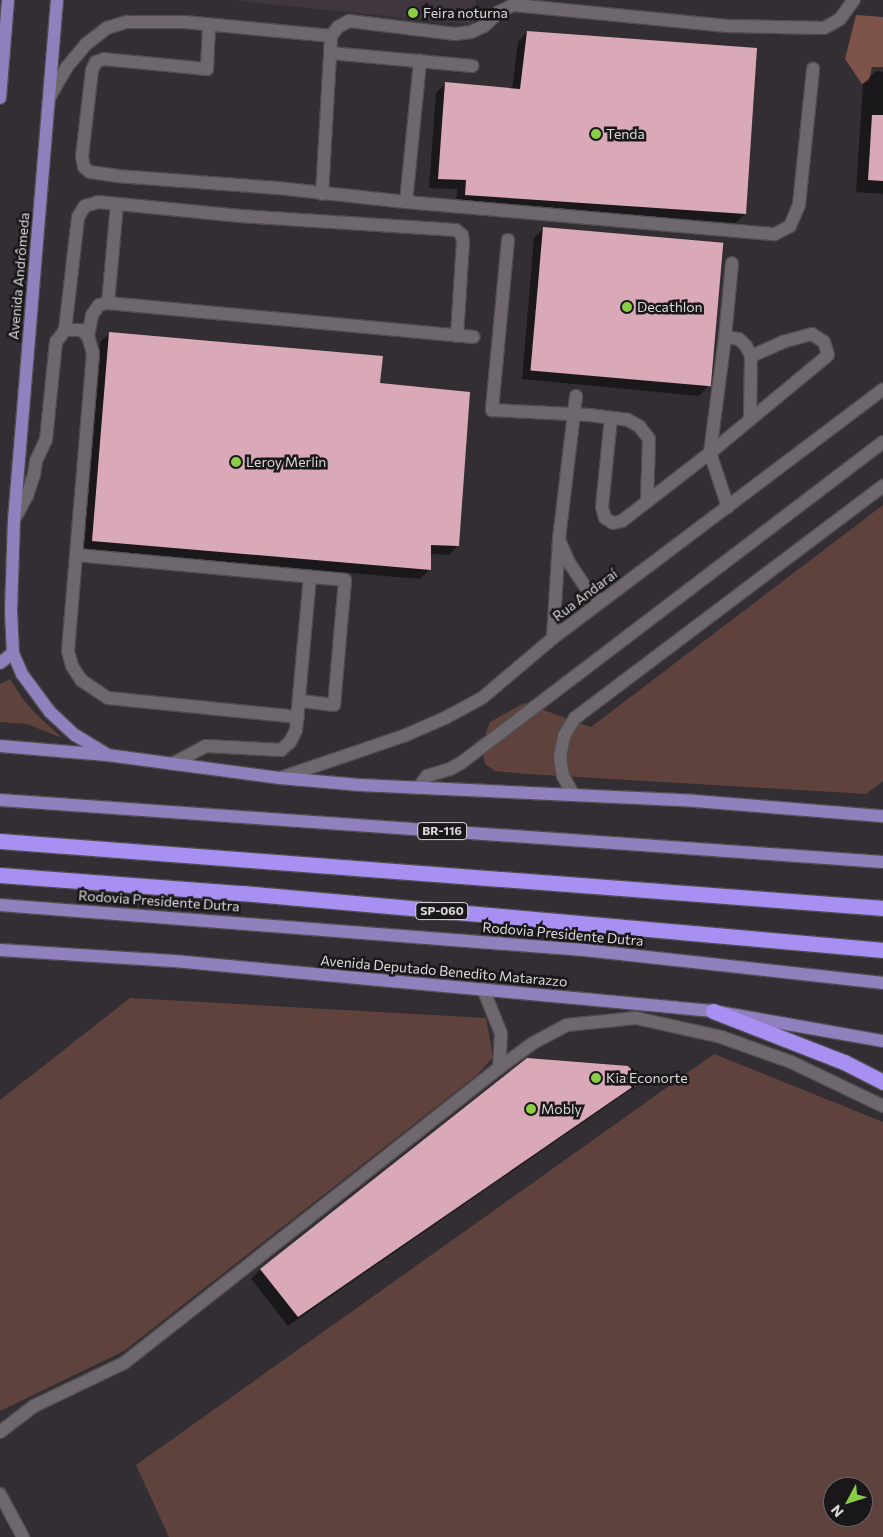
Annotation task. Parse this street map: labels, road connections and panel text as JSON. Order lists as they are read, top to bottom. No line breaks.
{"streets":{"highway":["Rodovia Presidente Dutra","SP-060"],"main road":["Avenida Andrômeda","BR-116","Avenida Deputado Benedito Matarazzo"],"street":["Rua Andaraí"]},"places":["Feira noturna","Tenda","Decathlon","Leroy Merlin","Kia Econorte","Mobly"],"north":"bottom left"}
